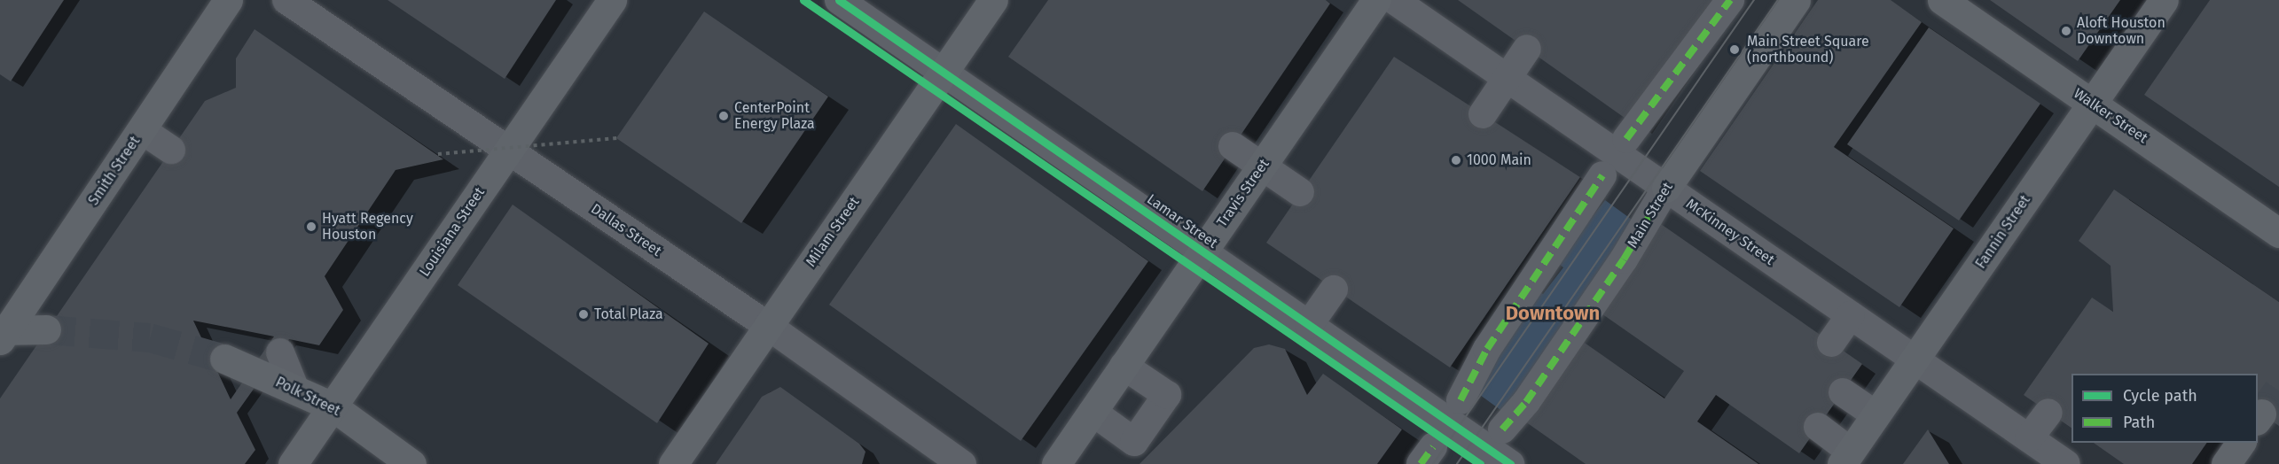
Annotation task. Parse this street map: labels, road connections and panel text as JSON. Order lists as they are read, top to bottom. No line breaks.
{"streets":{"main road":["Walker Street","Smith Street","Travis Street","Main Street","Louisiana Street","Milam Street","Fannin Street","Polk Street"],"street":["Lamar Street","Dallas Street","McKinney Street"]},"crossings":[["Walker Street","Fannin Street"],["Travis Street","Lamar Street"],["Main Street","McKinney Street"],["Lamar Street","Milam Street"],["Dallas Street","Louisiana Street"],["Dallas Street","Milam Street"],["Louisiana Street","Polk Street"],["McKinney Street","Fannin Street"]],"districts":["Downtown"],"places":["Aloft Houston Downtown","Main Street Square (northbound)","CenterPoint Energy Plaza","1000 Main","Hyatt Regency Houston","Total Plaza"],"legend":["Cycle path","Path"]}
